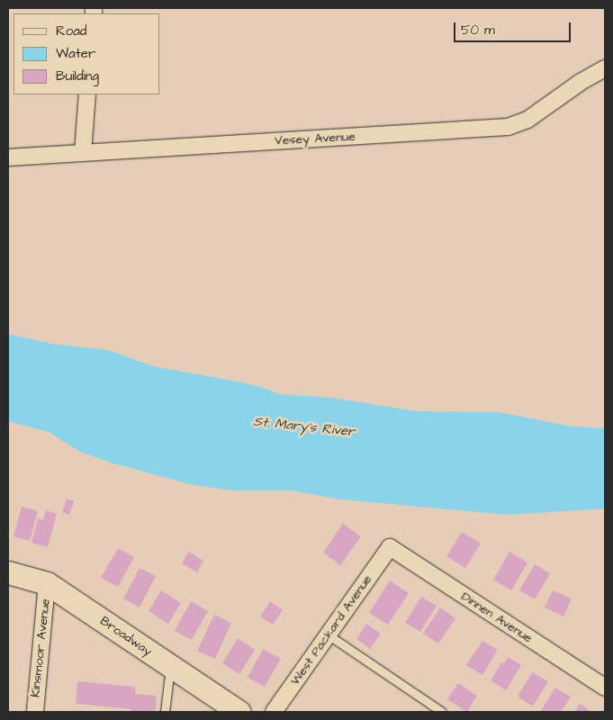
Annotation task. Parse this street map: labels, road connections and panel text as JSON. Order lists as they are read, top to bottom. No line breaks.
{"streets":{"main road":["Broadway"],"street":["Vesey Avenue","Dinnen Avenue","West Packard Avenue","Kinsmoor Avenue"]},"crossings":[["Dinnen Avenue","West Packard Avenue"],["Broadway","Kinsmoor Avenue"]],"water":["St. Mary's River"],"legend":["Road","Water","Building"],"scale_bar":"50 m"}
